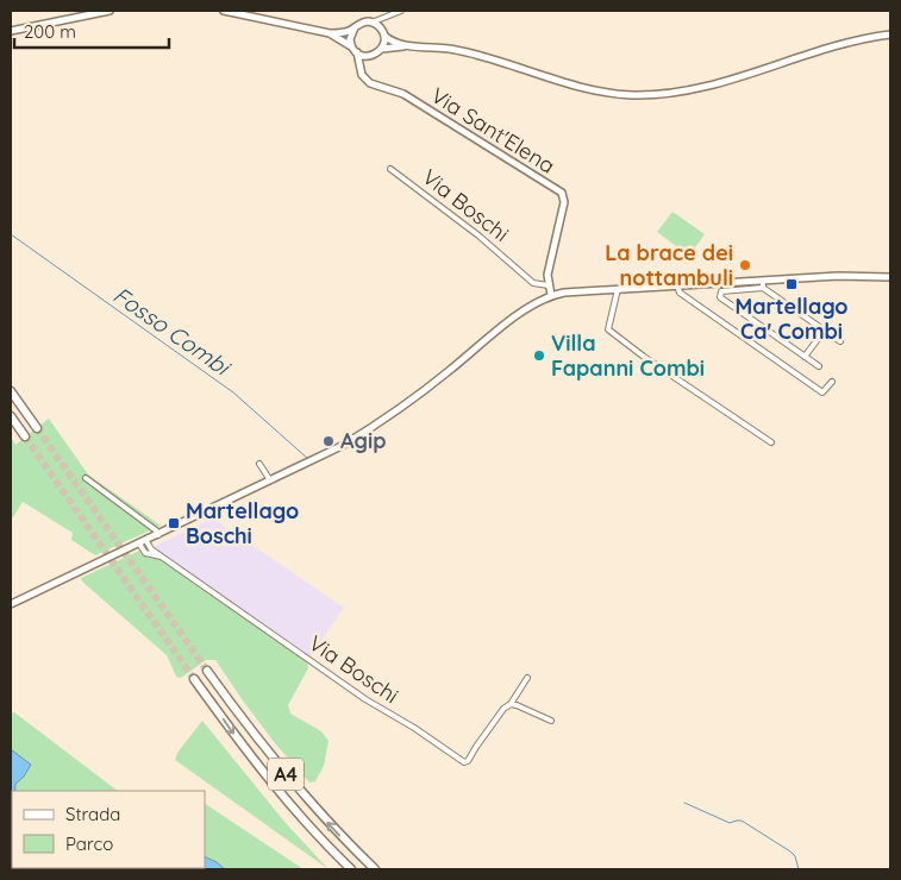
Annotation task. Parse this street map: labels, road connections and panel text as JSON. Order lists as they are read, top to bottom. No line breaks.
{"streets":{"highway":["A4"],"main road":["Via Sant'Elena"],"street":["Via Boschi"]},"crossings":[["Via Sant'Elena","Via Boschi"]],"water":["Fosso Combi"],"places":{"other":["La brace dei nottambuli","Villa Fapanni Combi","Agip"],"transit":["Martellago Ca' Combi","Martellago Boschi"]},"legend":["Strada","Parco"],"scale_bar":"200 m"}
